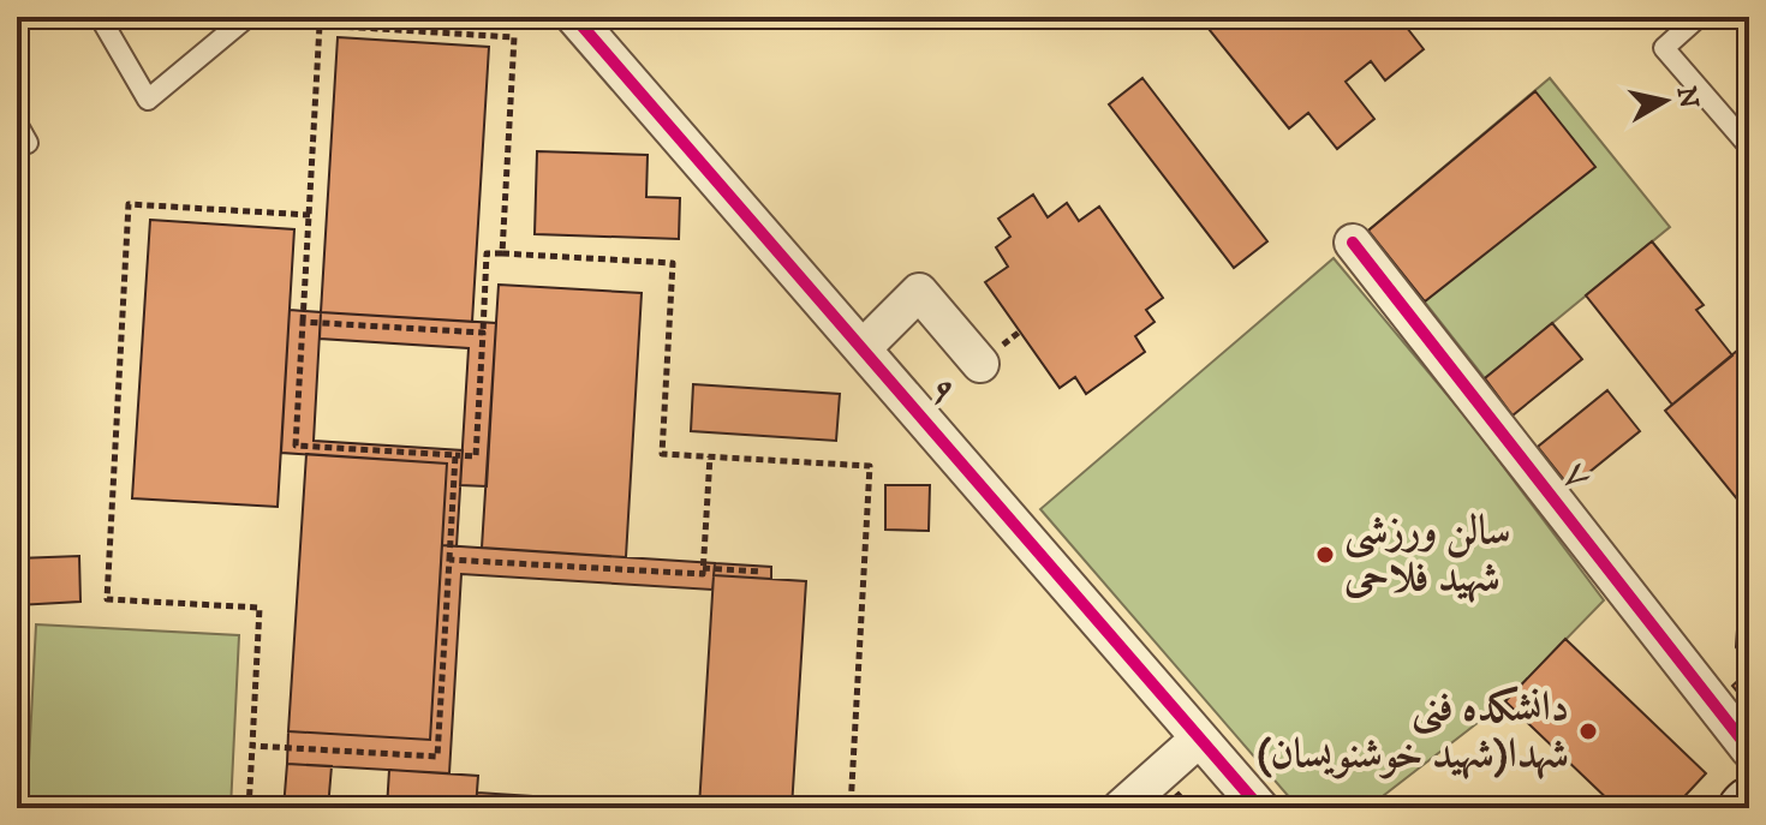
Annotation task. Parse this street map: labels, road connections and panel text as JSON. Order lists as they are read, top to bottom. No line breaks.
{"streets":{"street":["۹","۷"]},"places":["سالن ورزشی شهید فلاحی","دانشکده فنی شهدا(شهید خوشنویسان)"],"north":"right"}
